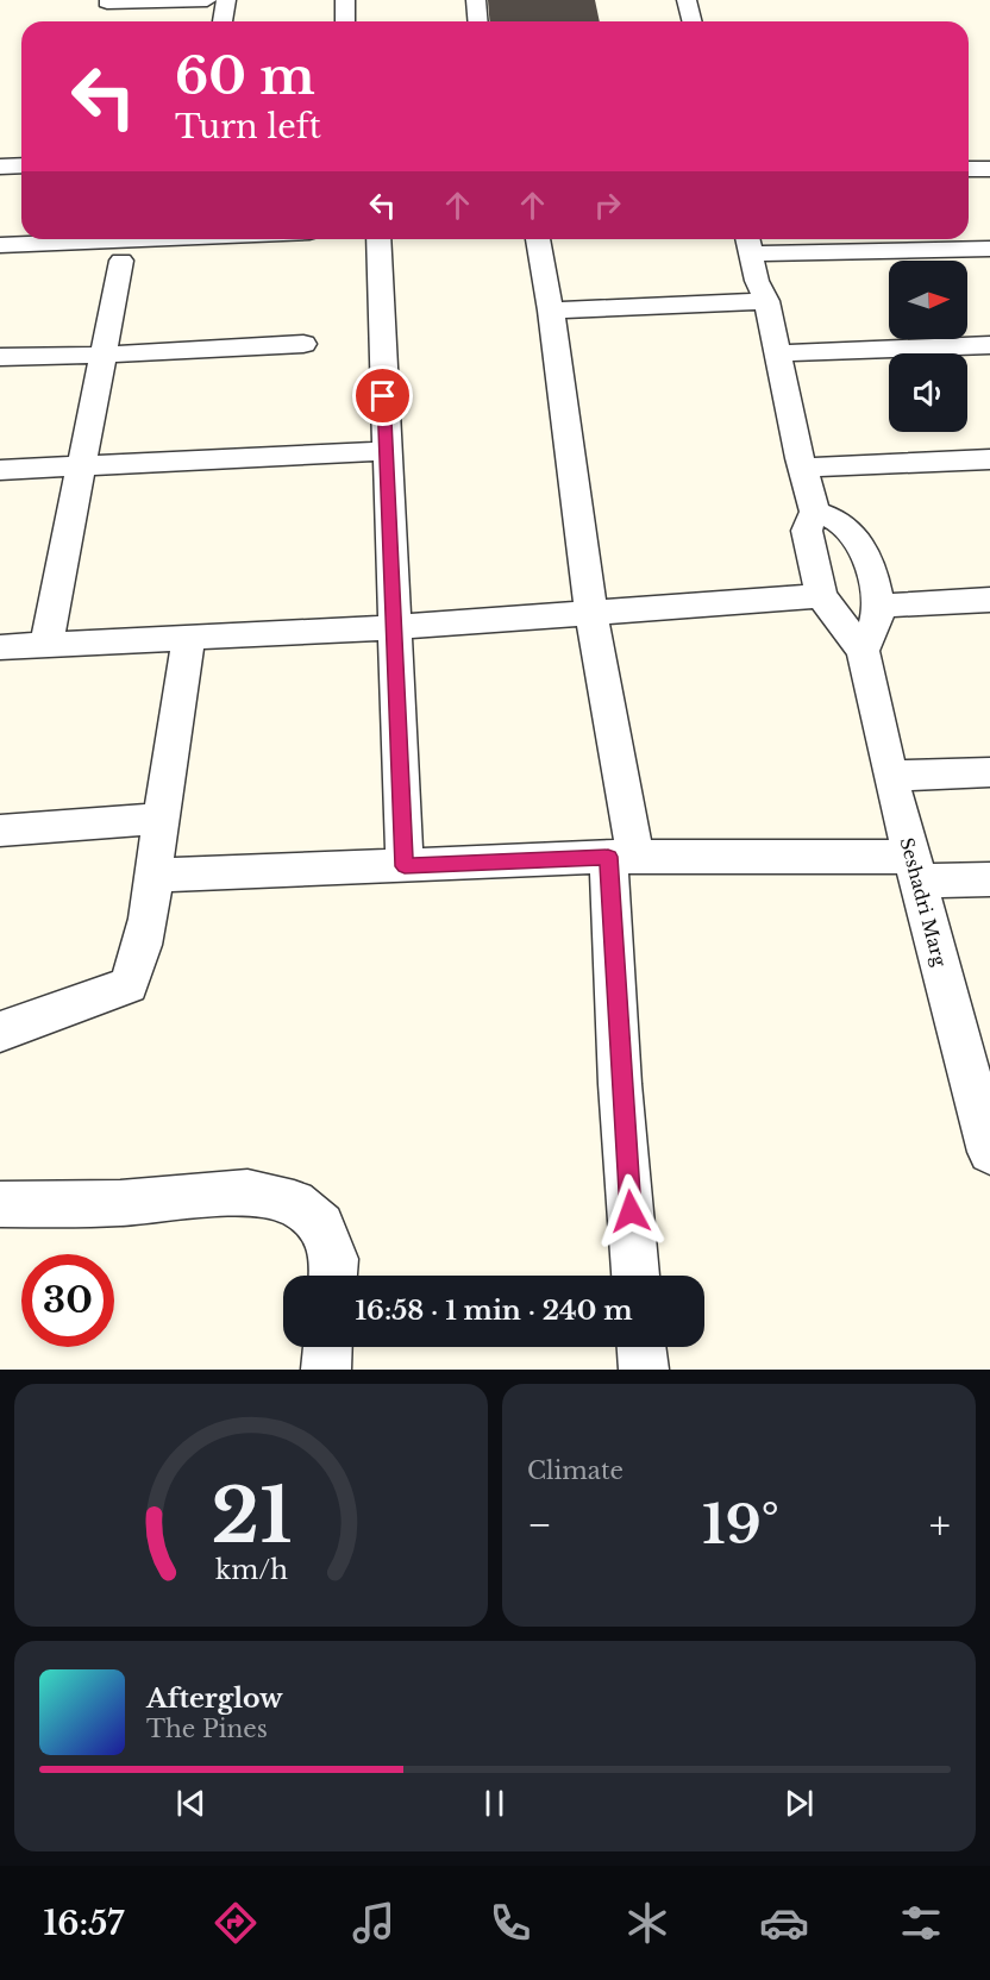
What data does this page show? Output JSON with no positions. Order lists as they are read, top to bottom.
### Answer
{
  "streets": {
    "street": ["Seshadri Marg"]
  },
  "north": "right",
  "page": {
    "turn": ["60 m", "Turn left"],
    "limit": "30",
    "trip": "16:58 · 1 min · 240 m",
    "tile": "Climate",
    "heat": ["−", "19°", "+"],
    "song": ["Afterglow", "The Pines"],
    "tabs": "16:57",
    "gauge": ["21", "km/h"]
  }
}
